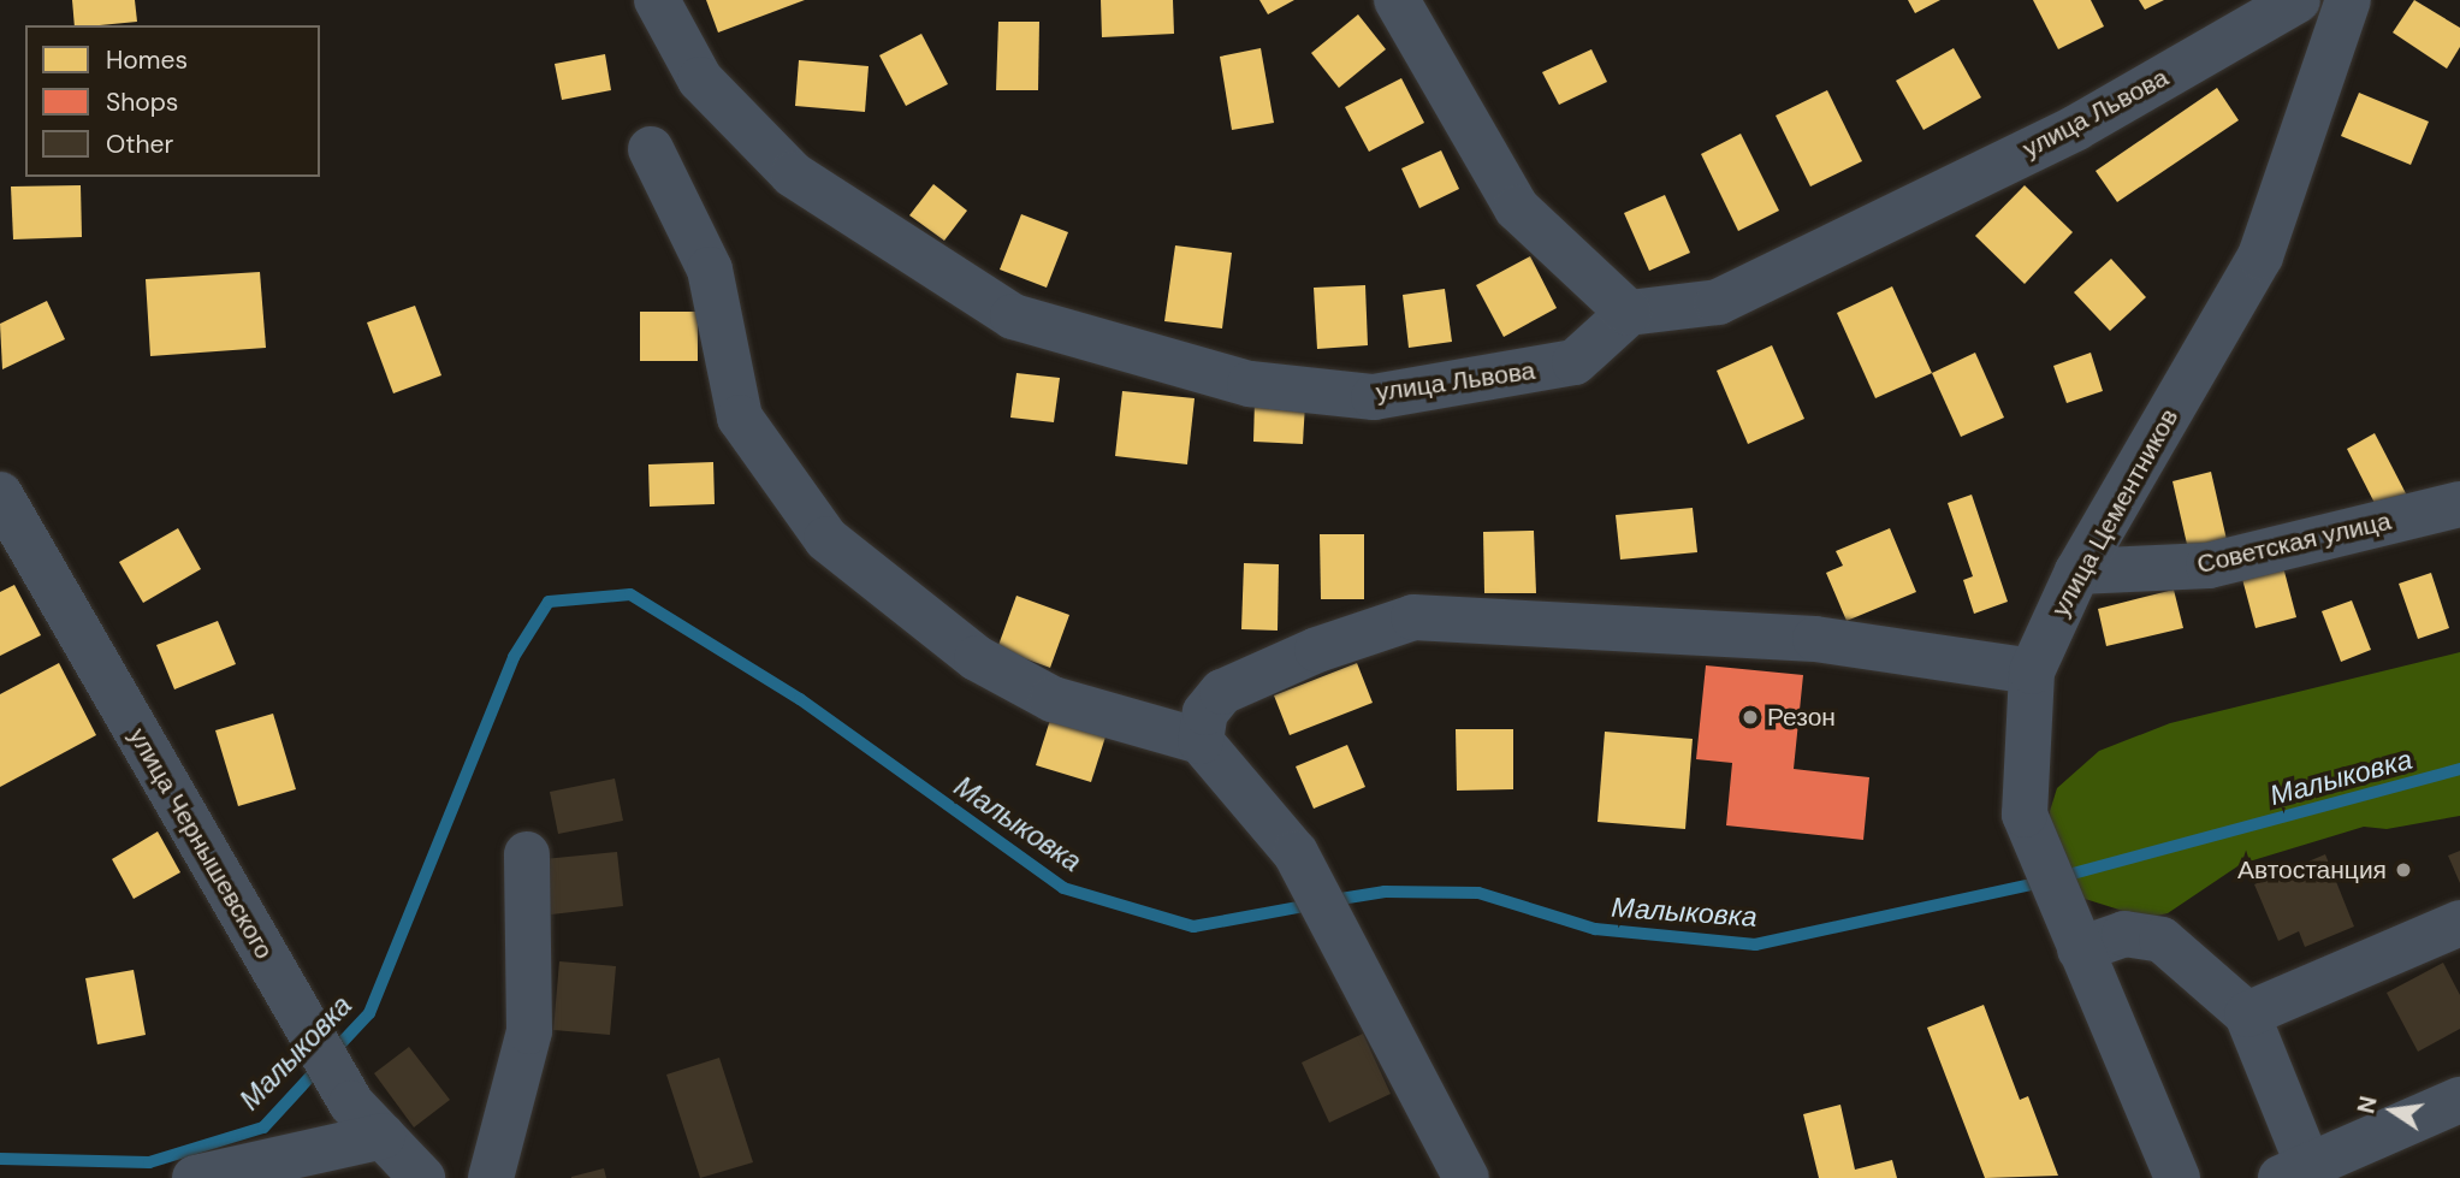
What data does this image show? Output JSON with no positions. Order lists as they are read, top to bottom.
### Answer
{
  "streets": {
    "street": [
      "улица Львова",
      "улица Цементников",
      "Советская улица",
      "улица Чернышевского"
    ]
  },
  "crossings": [
    ["улица Цементников", "Советская улица"]
  ],
  "water": ["Малыковка"],
  "places": ["Резон", "Автостанция"],
  "legend": ["Homes", "Shops", "Other"],
  "north": "left"
}
